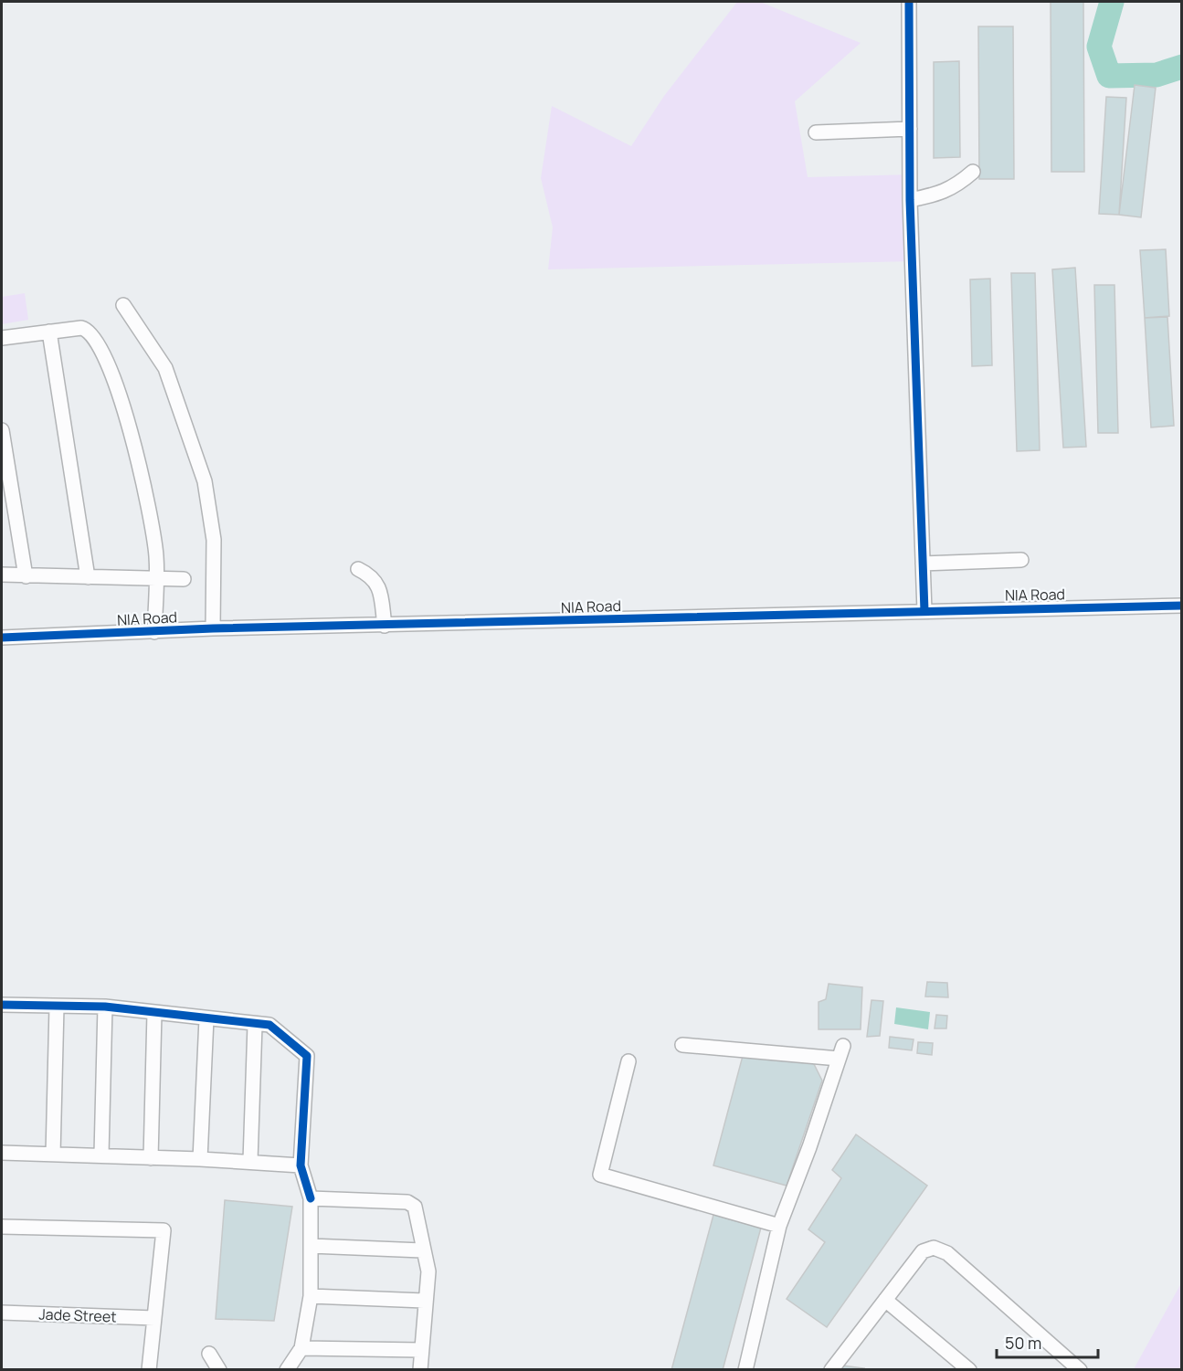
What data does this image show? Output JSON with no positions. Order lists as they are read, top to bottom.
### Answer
{
  "streets": {
    "street": ["NIA Road", "Jade Street"]
  },
  "scale_bar": "50 m"
}
